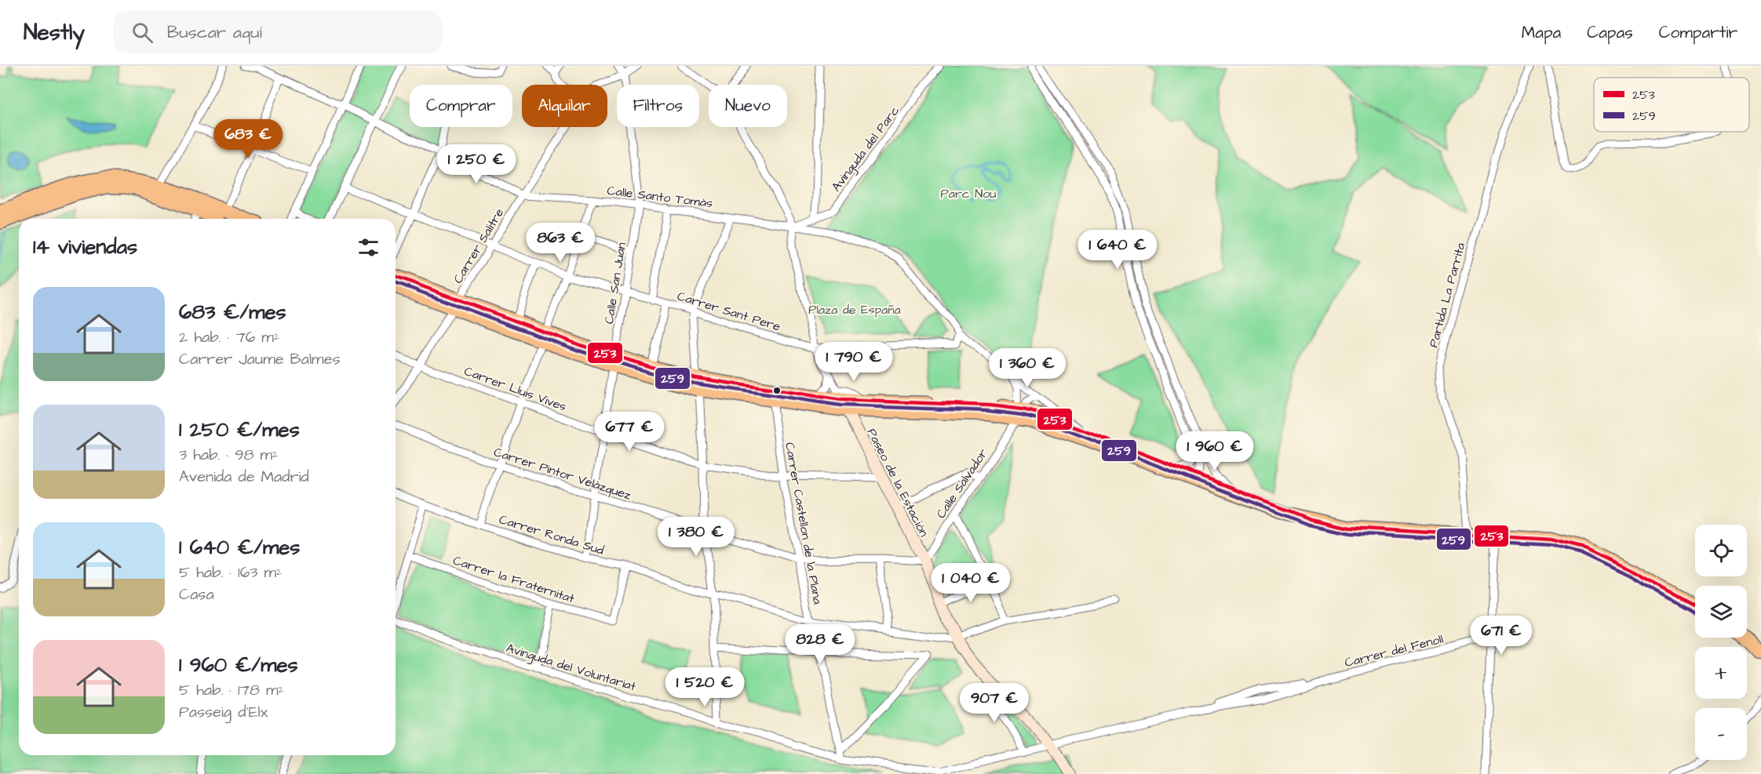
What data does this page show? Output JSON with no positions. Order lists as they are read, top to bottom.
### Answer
{
  "streets": {
    "street": [
      "Avinguda del Parc",
      "Calle Santo Tomás",
      "Carrer Salitre",
      "Calle San Juan",
      "Partida La Parrita",
      "Carrer Sant Pere",
      "Carrer Lluis Vives",
      "Carrer Pintor Velázquez",
      "Paseo de la Estación",
      "Calle Salvador",
      "Carrer Castellon de la Plana",
      "Carrer Ronda Sud",
      "Carrer la Fraternitat",
      "Carrer del Fenoll",
      "Avinguda del Voluntariat"
    ]
  },
  "crossings": [
    ["Avinguda del Parc", "Calle Santo Tomás"],
    ["Calle Santo Tomás", "Carrer Salitre"],
    ["Calle Santo Tomás", "Calle San Juan"],
    ["Calle Santo Tomás", "Carrer Sant Pere"],
    ["Calle Santo Tomás", "Calle Salvador"],
    ["Carrer Salitre", "Carrer Sant Pere"],
    ["Carrer Salitre", "Carrer Lluis Vives"],
    ["Calle San Juan", "Carrer Sant Pere"],
    ["Calle San Juan", "Carrer Lluis Vives"],
    ["Calle San Juan", "Carrer Pintor Velázquez"],
    ["Calle San Juan", "Carrer Ronda Sud"],
    ["Carrer Lluis Vives", "Paseo de la Estación"],
    ["Carrer Lluis Vives", "Carrer Castellon de la Plana"],
    ["Carrer Pintor Velázquez", "Paseo de la Estación"],
    ["Carrer Pintor Velázquez", "Calle Salvador"],
    ["Carrer Pintor Velázquez", "Carrer Castellon de la Plana"],
    ["Paseo de la Estación", "Calle Salvador"],
    ["Paseo de la Estación", "Carrer Ronda Sud"],
    ["Paseo de la Estación", "Carrer del Fenoll"],
    ["Paseo de la Estación", "Avinguda del Voluntariat"],
    ["Carrer Castellon de la Plana", "Carrer Ronda Sud"],
    ["Carrer Castellon de la Plana", "Avinguda del Voluntariat"],
    ["Carrer Ronda Sud", "Carrer la Fraternitat"],
    ["Carrer del Fenoll", "Avinguda del Voluntariat"]
  ],
  "parks": ["Parc Nou", "Plaza de España"],
  "lines": ["transit line 253", "transit line 259"],
  "legend": ["253", "259"],
  "page": {
    "header": "Nestly",
    "search": "Buscar aquí",
    "nav": ["Mapa", "Capas", "Compartir"],
    "chip": [
      "Comprar",
      "Alquilar",
      "Filtros",
      "Nuevo"
    ],
    "price": [
      "683 €",
      "1 250 €",
      "863 €",
      "1 640 €",
      "1 790 €",
      "1 360 €",
      "677 €",
      "1 960 €",
      "1 380 €",
      "1 040 €",
      "671 €",
      "828 €",
      "1 520 €",
      "907 €"
    ],
    "heading": "14 viviendas",
    "list": [
      {
        "name": "683 €/mes",
        "note": "2 hab. · 76 m² · Carrer Jaume Balmes"
      },
      {
        "name": "1 250 €/mes",
        "note": "3 hab. · 98 m² · Avenida de Madrid"
      },
      {
        "name": "1 640 €/mes",
        "note": "5 hab. · 163 m² · Casa"
      },
      {
        "name": "1 960 €/mes",
        "note": "5 hab. · 178 m² · Passeig d'Elx"
      }
    ],
    "map_buttons": ["+", "−"]
  }
}
